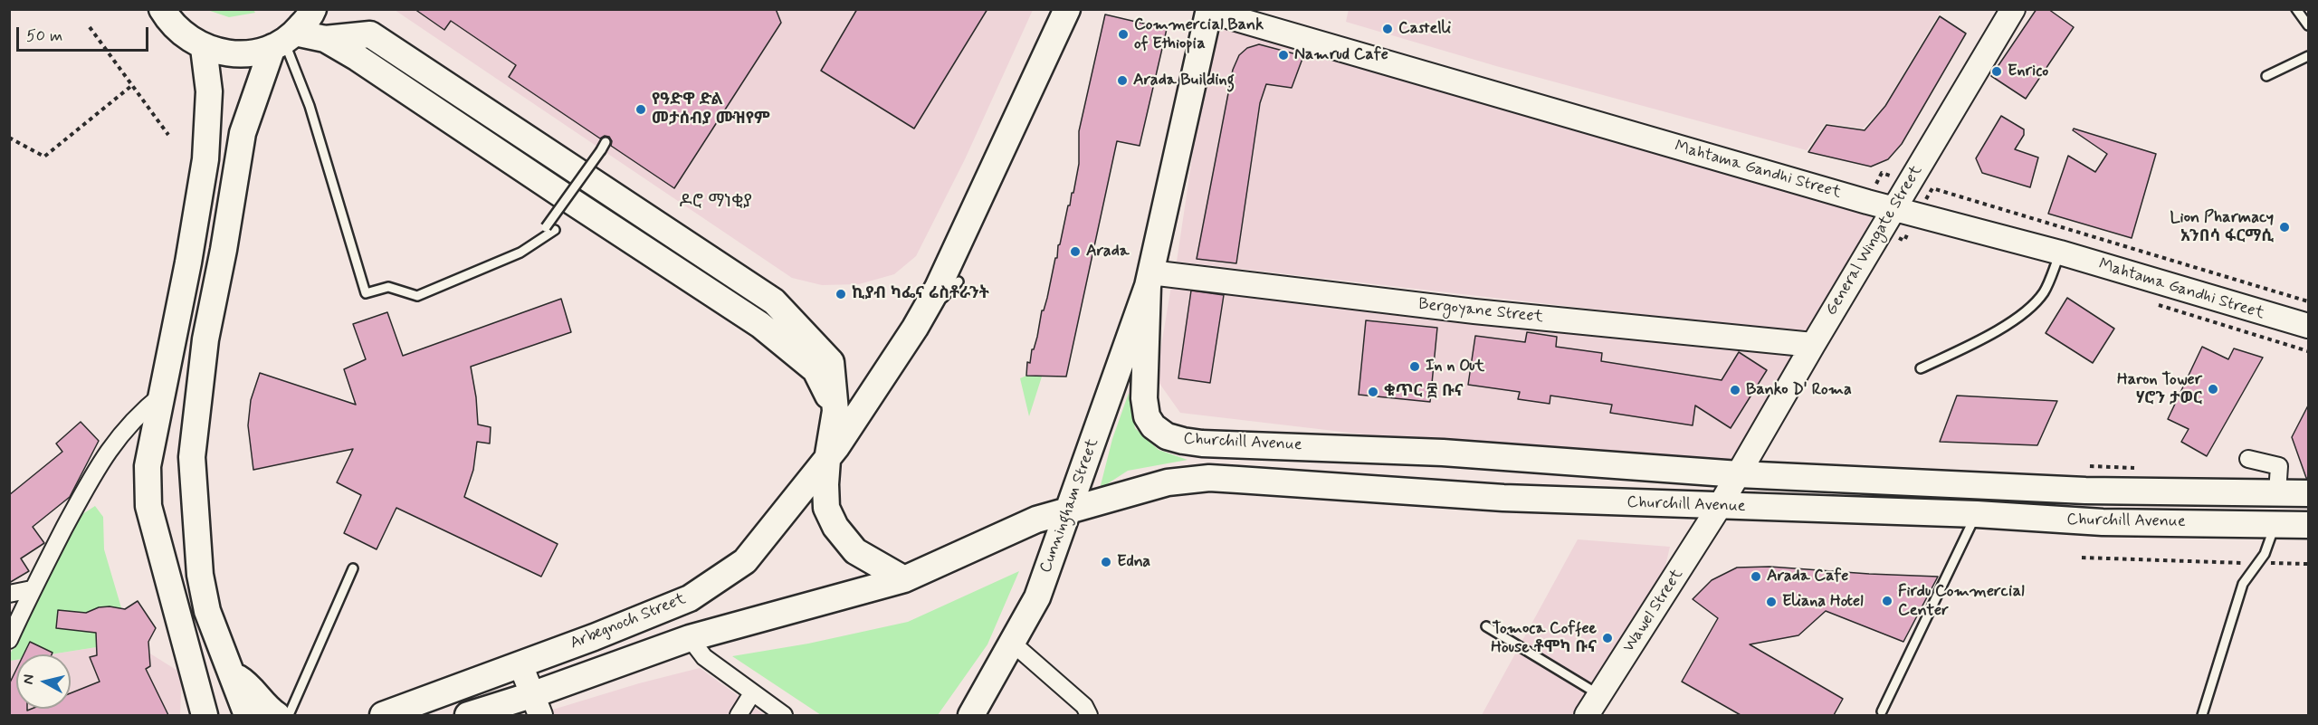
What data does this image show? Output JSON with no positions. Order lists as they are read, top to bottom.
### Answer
{
  "streets": {
    "main road": [
      "Mahtama Gandhi Street",
      "General Wingate Street",
      "Bergoyane Street",
      "Churchill Avenue",
      "Cunningham Street",
      "Wawel Street",
      "Arbegnoch Street"
    ]
  },
  "crossings": [
    ["Mahtama Gandhi Street", "General Wingate Street"],
    ["Mahtama Gandhi Street", "Cunningham Street"],
    ["General Wingate Street", "Bergoyane Street"],
    ["General Wingate Street", "Churchill Avenue"],
    ["General Wingate Street", "Wawel Street"],
    ["Bergoyane Street", "Cunningham Street"],
    ["Churchill Avenue", "Cunningham Street"],
    ["Churchill Avenue", "Wawel Street"],
    ["Churchill Avenue", "Arbegnoch Street"]
  ],
  "districts": ["ዶሮ ማነቂያ"],
  "places": [
    "Castelli",
    "Commercial Bank of Ethiopia",
    "Namrud Cafe",
    "Enrico",
    "Arada Building",
    "የዓድዋ ድል መታሰብያ ሙዝየም",
    "Lion Pharmacy አንበሳ ፋርማሲ",
    "Arada",
    "ኪያብ ካፌና ሬስቶራንት",
    "In n Out",
    "Haron Tower ሃሮን ታወር",
    "Banko D' Roma",
    "ቁጥር ፰ ቡና",
    "Edna",
    "Arada Cafe",
    "Firdu Commercial Center",
    "Eliana Hotel",
    "Tomoca Coffee House ቶሞካ ቡና"
  ],
  "scale_bar": "50 m",
  "north": "left"
}
